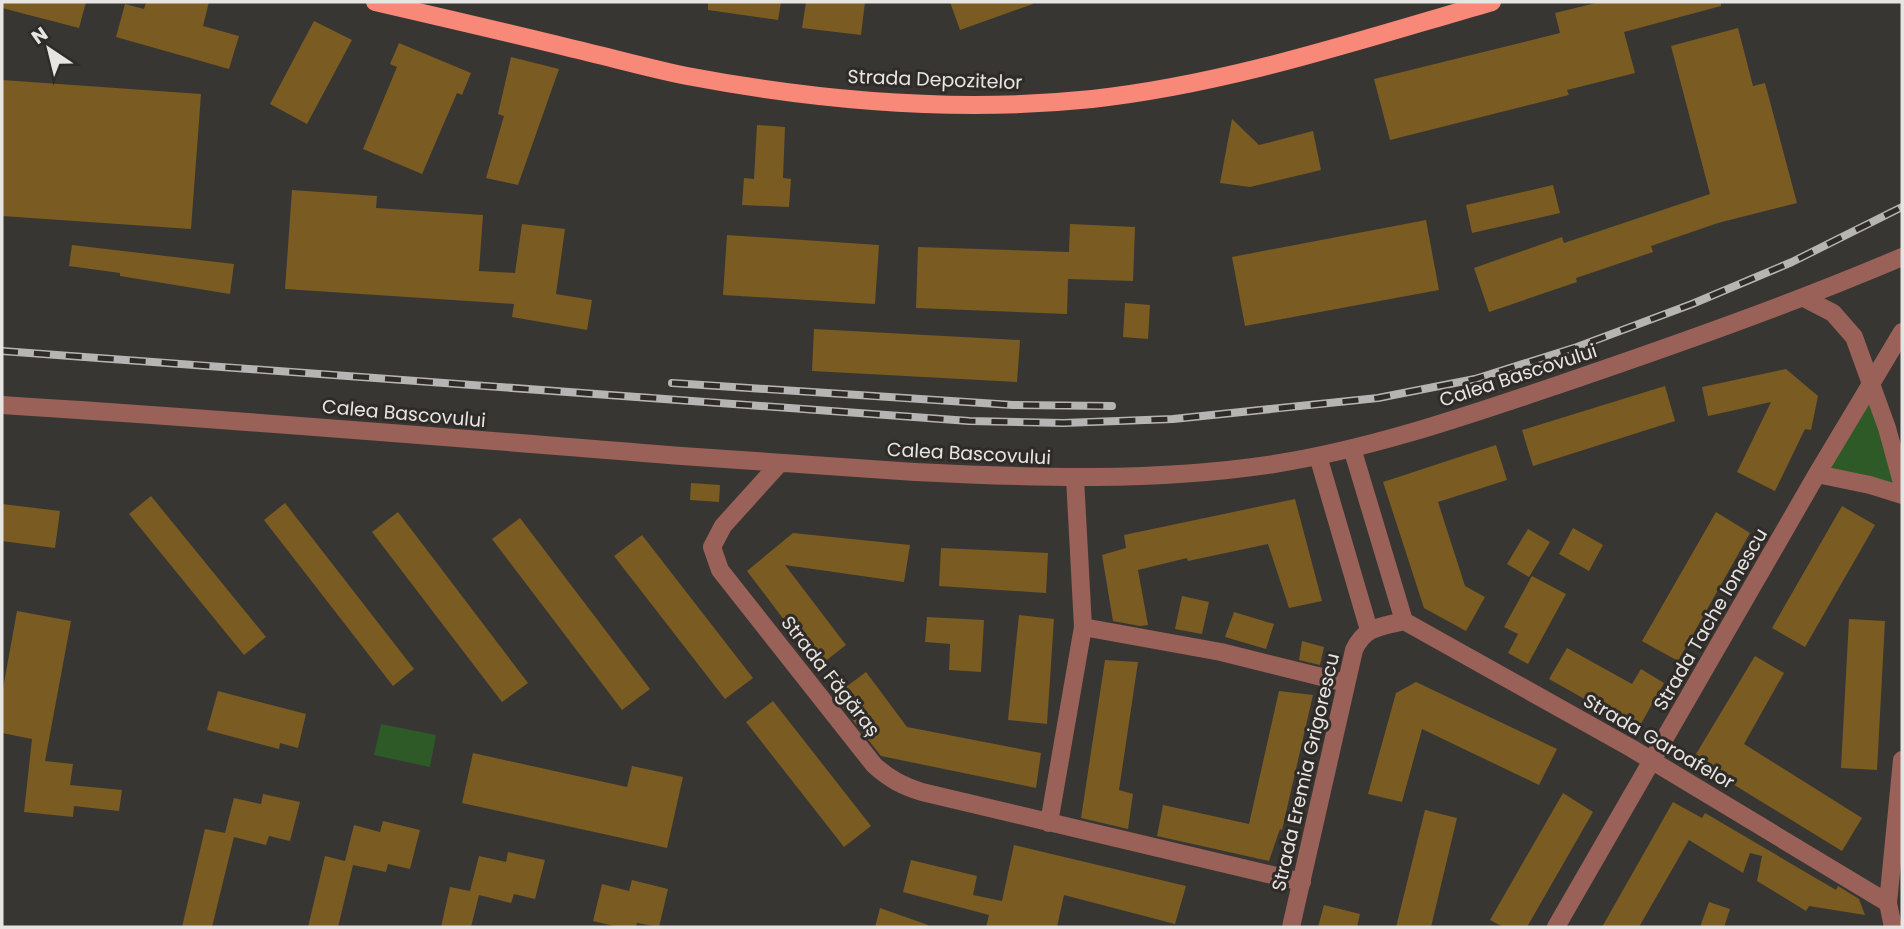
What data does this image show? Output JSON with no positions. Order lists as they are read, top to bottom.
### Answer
{
  "streets": {
    "main road": ["Strada Depozitelor"],
    "street": [
      "Calea Bascovului",
      "Strada Tache Ionescu",
      "Strada Făgăraș",
      "Strada Garoafelor",
      "Strada Eremia Grigorescu"
    ]
  },
  "crossings": [
    ["Calea Bascovului", "Strada Făgăraș"],
    ["Strada Tache Ionescu", "Strada Garoafelor"],
    ["Strada Făgăraș", "Strada Eremia Grigorescu"]
  ],
  "north": "top left"
}
